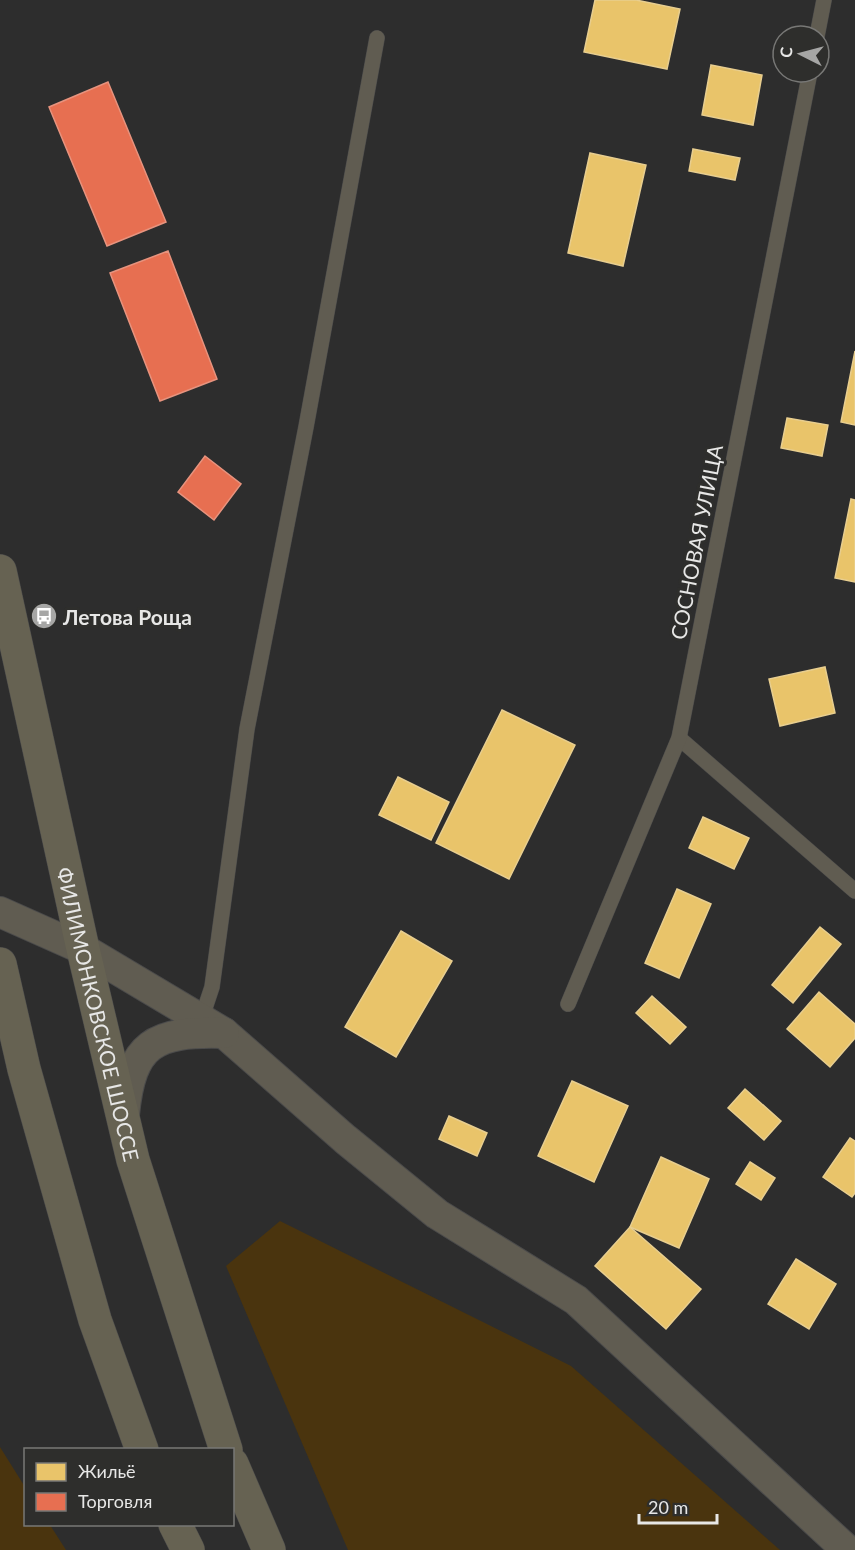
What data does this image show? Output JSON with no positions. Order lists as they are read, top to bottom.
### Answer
{
  "streets": {
    "main road": ["ФИЛИМОНКОВСКОЕ ШОССЕ"],
    "lane": ["СОСНОВАЯ УЛИЦА"]
  },
  "places": {
    "bus stop": ["Летова Роща"]
  },
  "legend": ["Жильё", "Торговля"],
  "scale_bar": "20 m",
  "north": "left"
}
